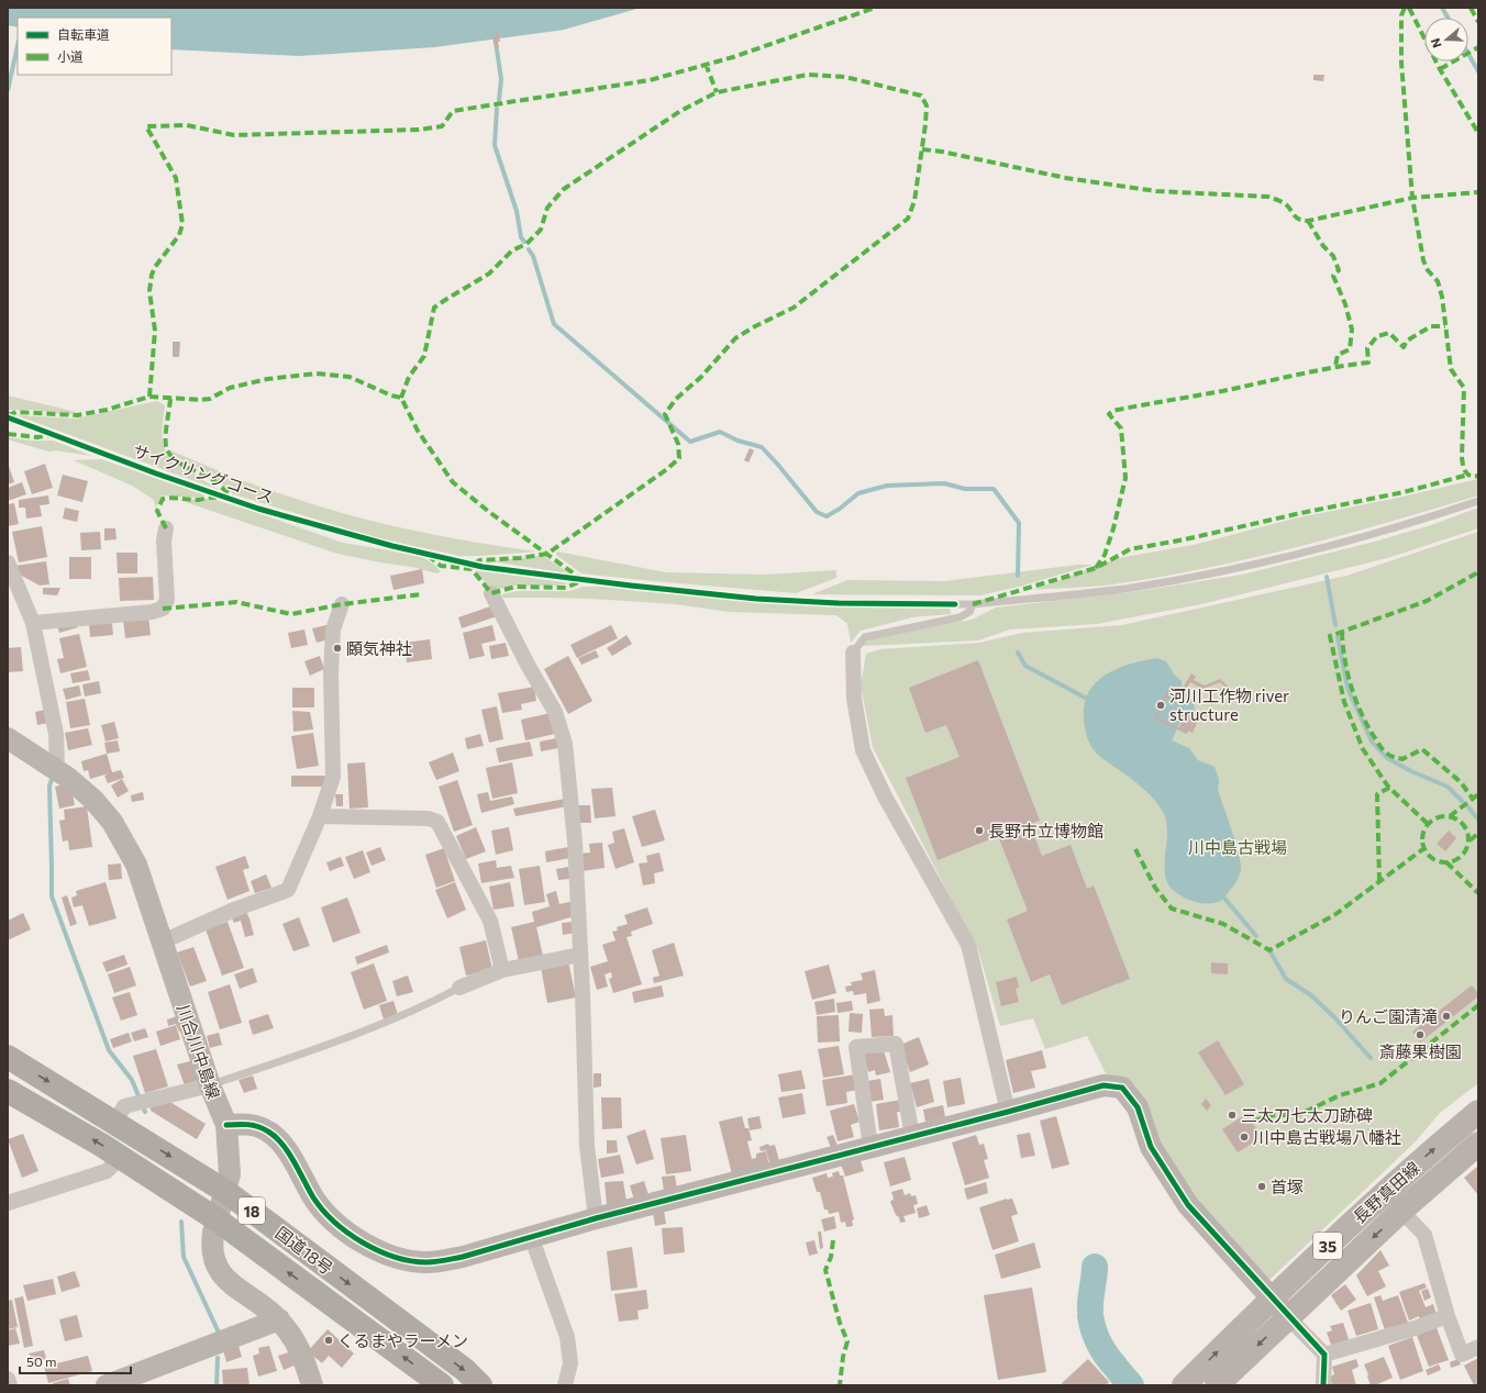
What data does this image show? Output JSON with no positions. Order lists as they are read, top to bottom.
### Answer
{
  "streets": {
    "highway": ["18", "国道18号"],
    "main road": ["長野真田線", "35"],
    "street": ["川合川中島線"],
    "cycle path": ["サイクリングコース"]
  },
  "crossings": [
    ["川合川中島線", "国道18号"]
  ],
  "parks": ["川中島古戦場"],
  "places": [
    "頥気神社",
    "河川工作物 river structure",
    "長野市立博物館",
    "りんご園清滝",
    "斎藤果樹園",
    "三太刀七太刀跡碑",
    "川中島古戦場八幡社",
    "首塚",
    "くるまやラーメン"
  ],
  "legend": ["自転車道", "小道"],
  "scale_bar": "50 m",
  "north": "left"
}
